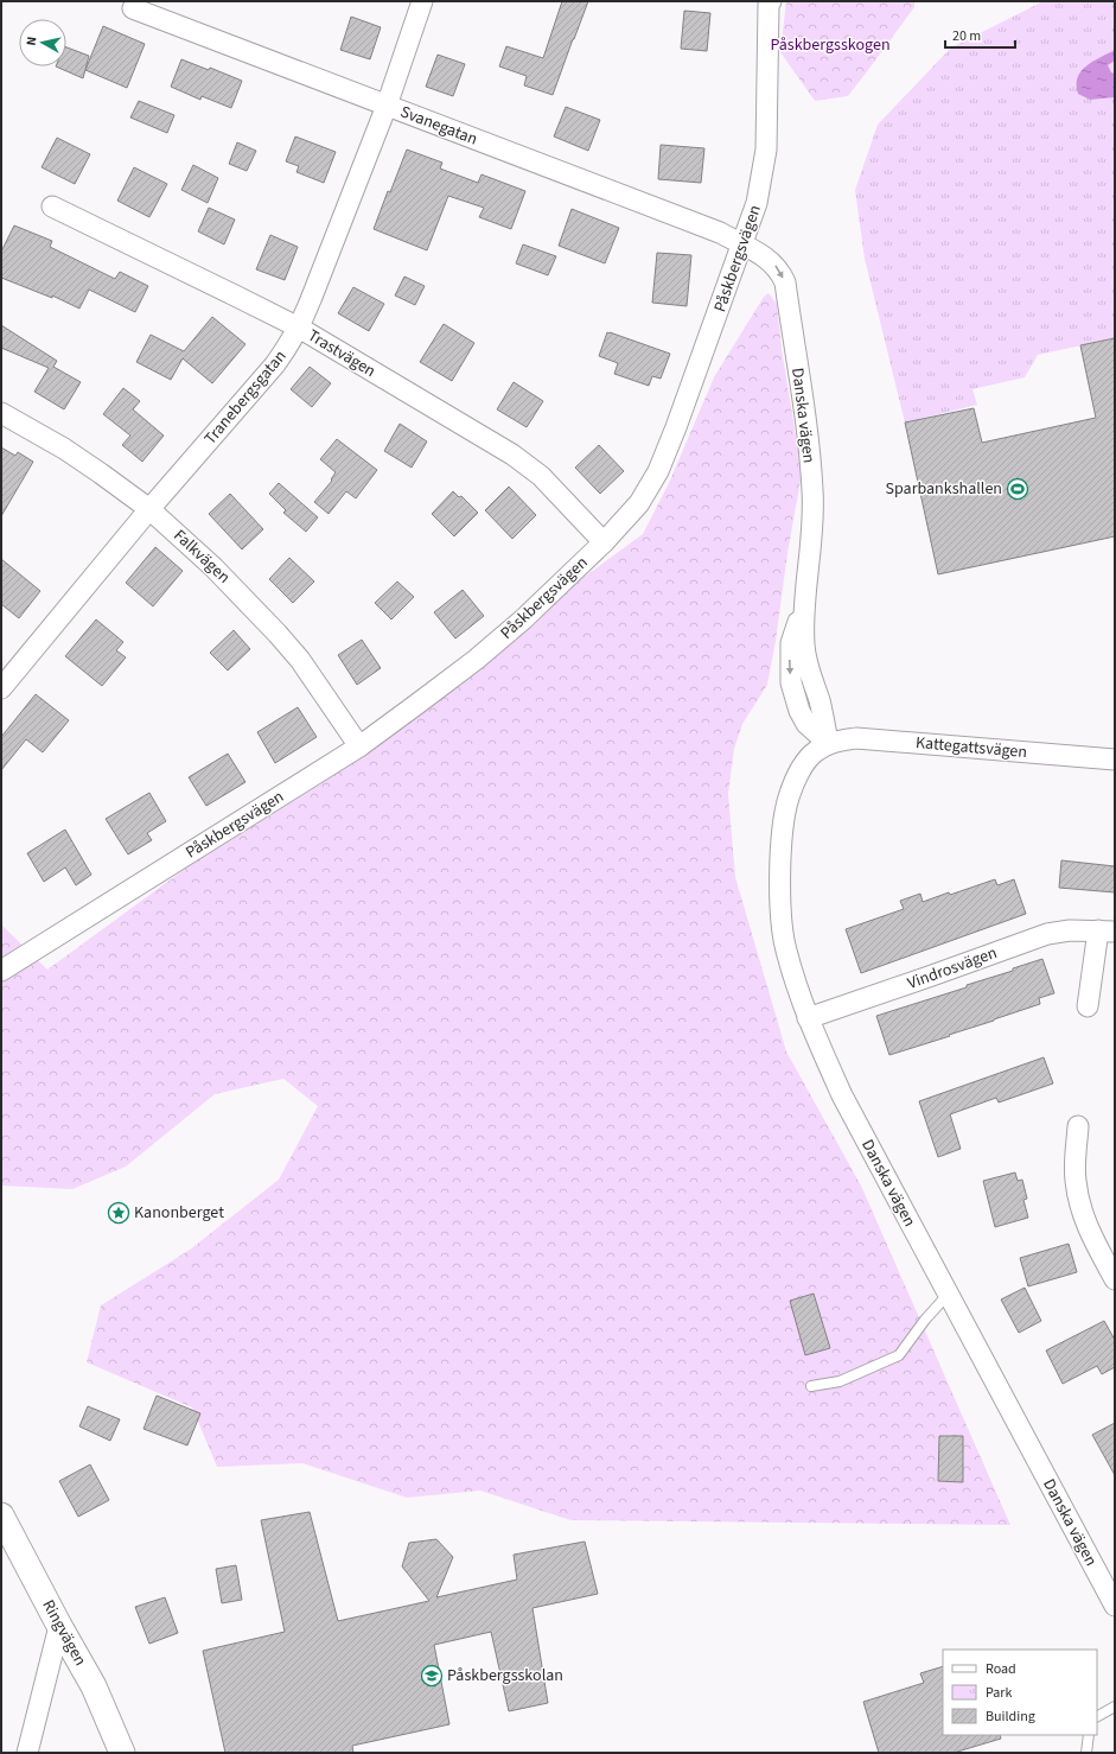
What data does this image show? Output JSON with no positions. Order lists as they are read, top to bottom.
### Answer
{
  "streets": {
    "street": [
      "Svanegatan",
      "Påskbergsvägen",
      "Trastvägen",
      "Tranebergsgatan",
      "Danska vägen",
      "Falkvägen",
      "Kattegattsvägen",
      "Vindrosvägen",
      "Ringvägen"
    ]
  },
  "crossings": [
    ["Svanegatan", "Påskbergsvägen"],
    ["Svanegatan", "Tranebergsgatan"],
    ["Svanegatan", "Danska vägen"],
    ["Påskbergsvägen", "Trastvägen"],
    ["Påskbergsvägen", "Danska vägen"],
    ["Påskbergsvägen", "Falkvägen"],
    ["Trastvägen", "Tranebergsgatan"],
    ["Tranebergsgatan", "Falkvägen"],
    ["Danska vägen", "Kattegattsvägen"],
    ["Danska vägen", "Vindrosvägen"]
  ],
  "parks": ["Påskbergsskogen"],
  "places": {
    "sports": ["Sparbankshallen"],
    "place": ["Kanonberget"],
    "school or university": ["Påskbergsskolan"]
  },
  "legend": ["Road", "Park", "Building"],
  "scale_bar": "20 m",
  "north": "left"
}
